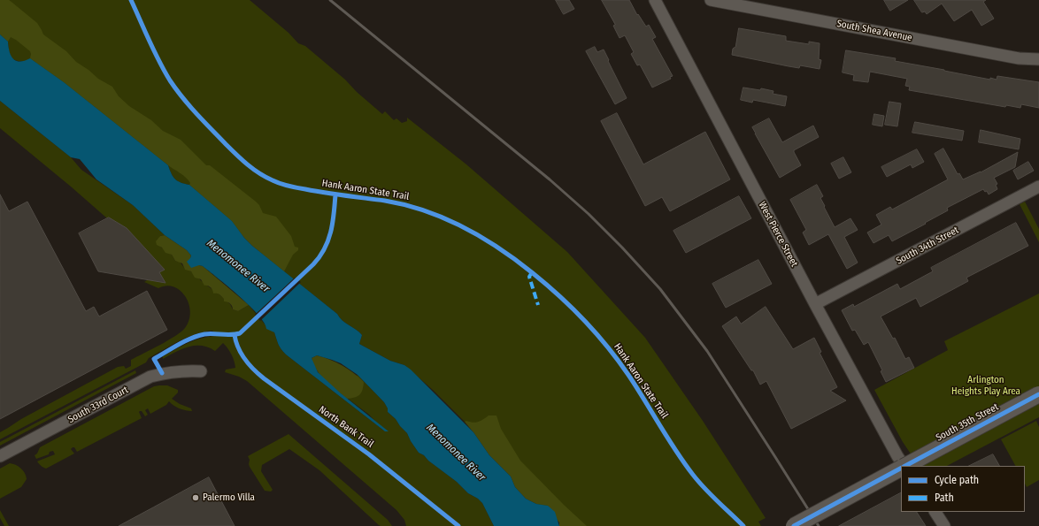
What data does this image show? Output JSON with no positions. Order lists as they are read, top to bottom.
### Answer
{
  "streets": {
    "main road": ["South 35th Street"],
    "street": [
      "South Shea Avenue",
      "West Pierce Street",
      "South 34th Street",
      "South 33rd Court"
    ],
    "cycle path": ["Hank Aaron State Trail", "North Bank Trail"]
  },
  "crossings": [
    ["West Pierce Street", "South 34th Street"]
  ],
  "water": ["Menomonee River"],
  "parks": ["Arlington Heights Play Area"],
  "places": ["Palermo Villa"],
  "legend": ["Cycle path", "Path"]
}
